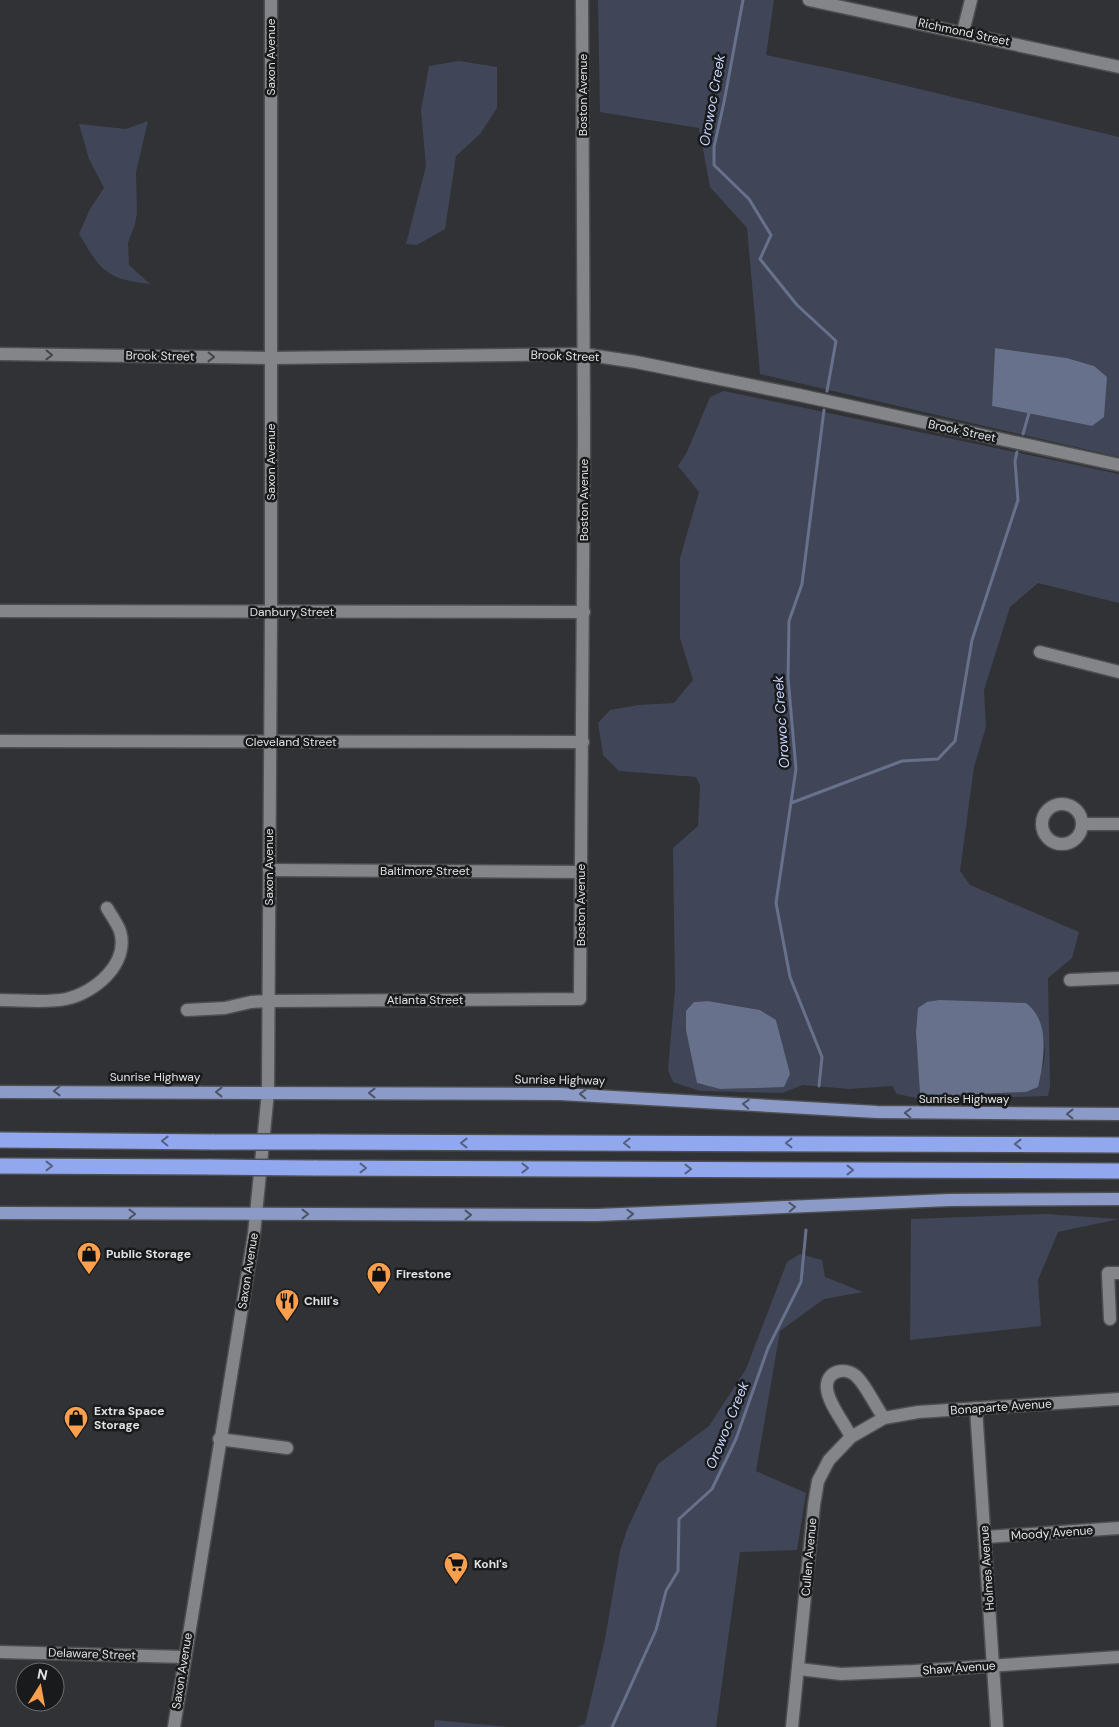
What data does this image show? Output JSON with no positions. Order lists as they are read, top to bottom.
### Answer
{
  "streets": {
    "main road": ["Sunrise Highway"],
    "street": [
      "Richmond Street",
      "Saxon Avenue",
      "Boston Avenue",
      "Brook Street",
      "Danbury Street",
      "Cleveland Street",
      "Baltimore Street",
      "Atlanta Street",
      "Bonaparte Avenue",
      "Moody Avenue",
      "Cullen Avenue",
      "Holmes Avenue",
      "Delaware Street",
      "Shaw Avenue"
    ]
  },
  "crossings": [
    ["Saxon Avenue", "Brook Street"],
    ["Saxon Avenue", "Danbury Street"],
    ["Saxon Avenue", "Cleveland Street"],
    ["Saxon Avenue", "Baltimore Street"],
    ["Saxon Avenue", "Atlanta Street"],
    ["Saxon Avenue", "Sunrise Highway"],
    ["Saxon Avenue", "Delaware Street"],
    ["Boston Avenue", "Brook Street"],
    ["Boston Avenue", "Danbury Street"],
    ["Boston Avenue", "Cleveland Street"],
    ["Boston Avenue", "Baltimore Street"],
    ["Boston Avenue", "Atlanta Street"],
    ["Bonaparte Avenue", "Cullen Avenue"],
    ["Bonaparte Avenue", "Holmes Avenue"],
    ["Moody Avenue", "Holmes Avenue"],
    ["Cullen Avenue", "Shaw Avenue"],
    ["Holmes Avenue", "Shaw Avenue"]
  ],
  "water": ["Orowoc Creek"],
  "places": {
    "shop": ["Public Storage", "Firestone", "Extra Space Storage"],
    "restaurant": ["Chili's"],
    "supermarket": ["Kohl's"]
  },
  "north": "top"
}
